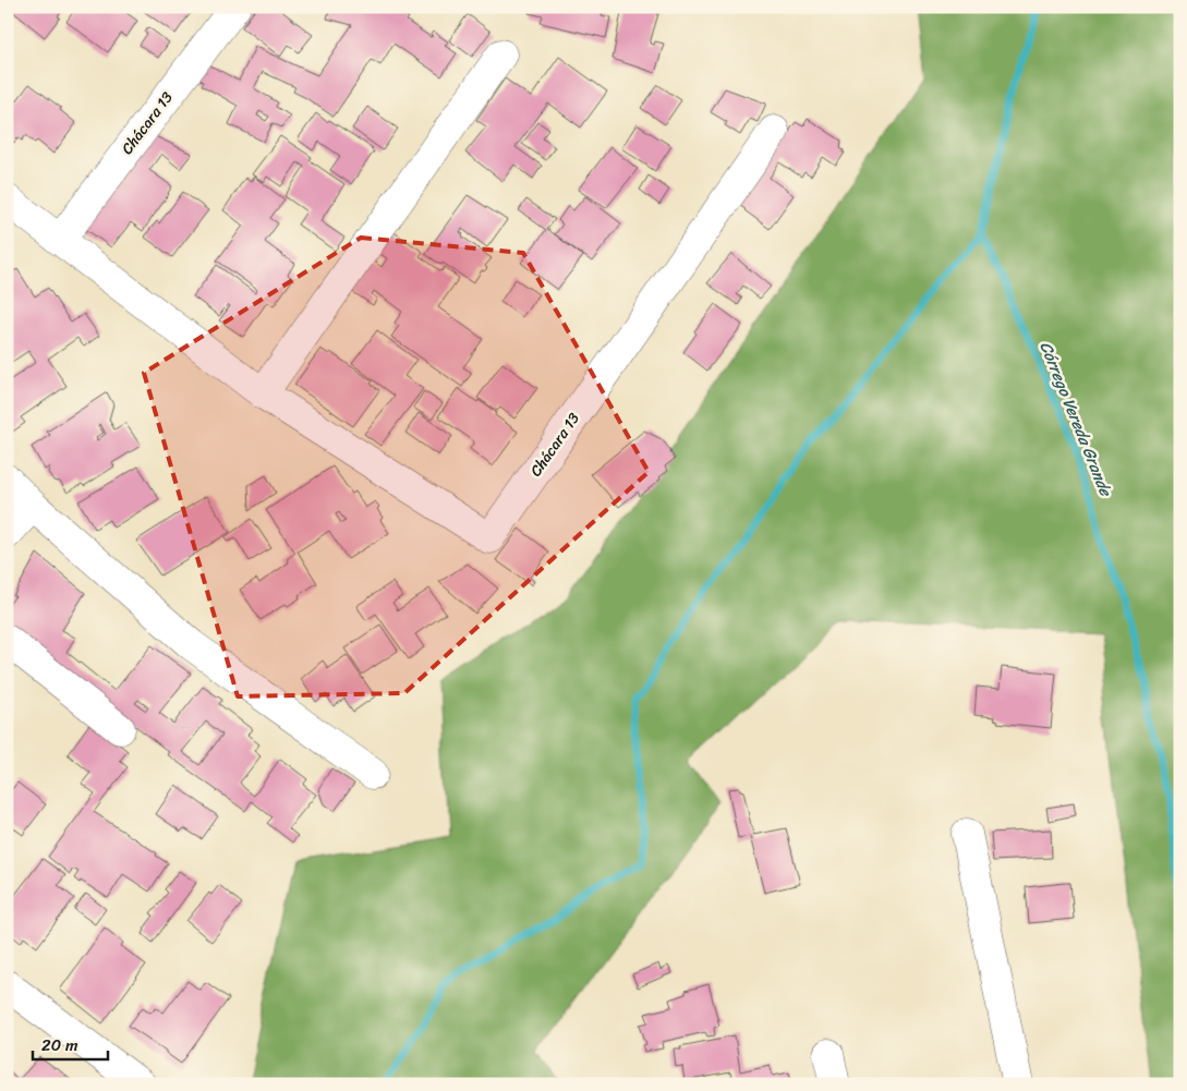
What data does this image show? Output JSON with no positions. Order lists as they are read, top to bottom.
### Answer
{
  "streets": {
    "street": ["Chácara 13"]
  },
  "water": ["Córrego Vereda Grande"],
  "scale_bar": "20 m"
}
